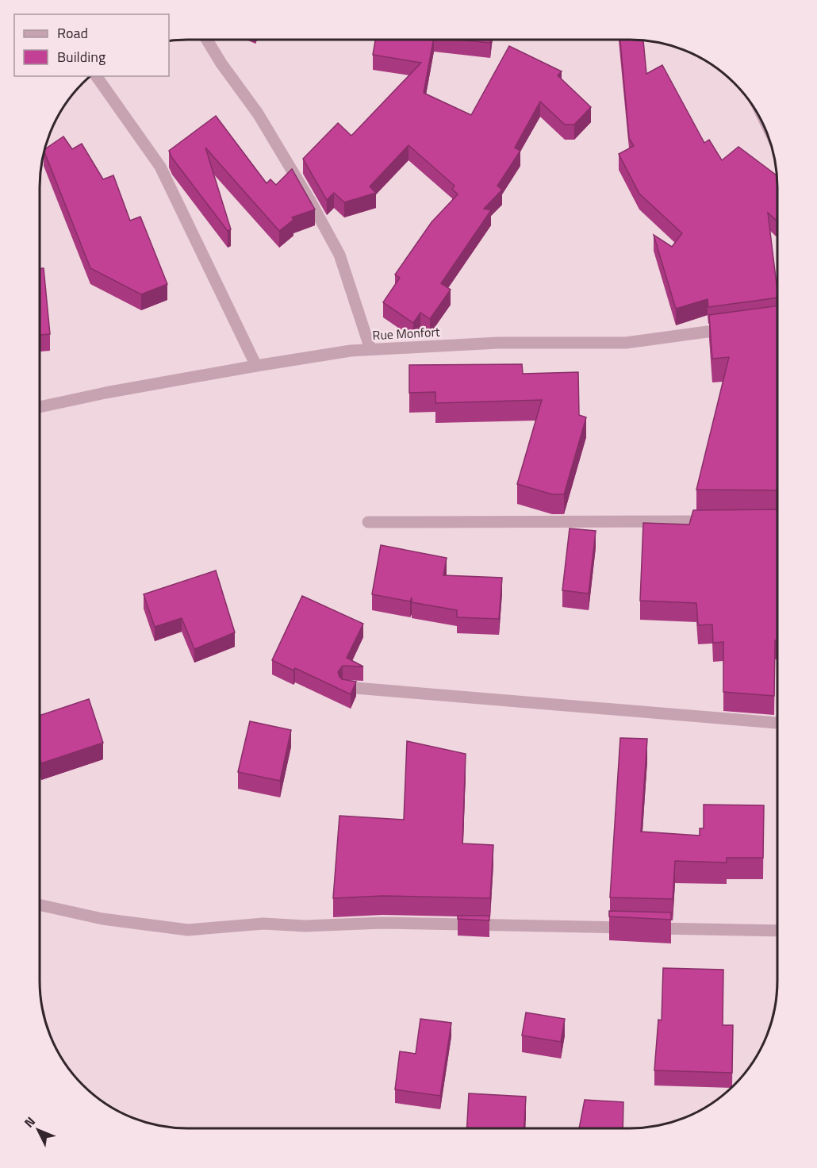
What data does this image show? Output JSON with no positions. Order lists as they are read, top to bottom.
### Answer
{
  "streets": {
    "street": ["Rue Monfort"]
  },
  "legend": ["Road", "Building"],
  "north": "top left"
}
